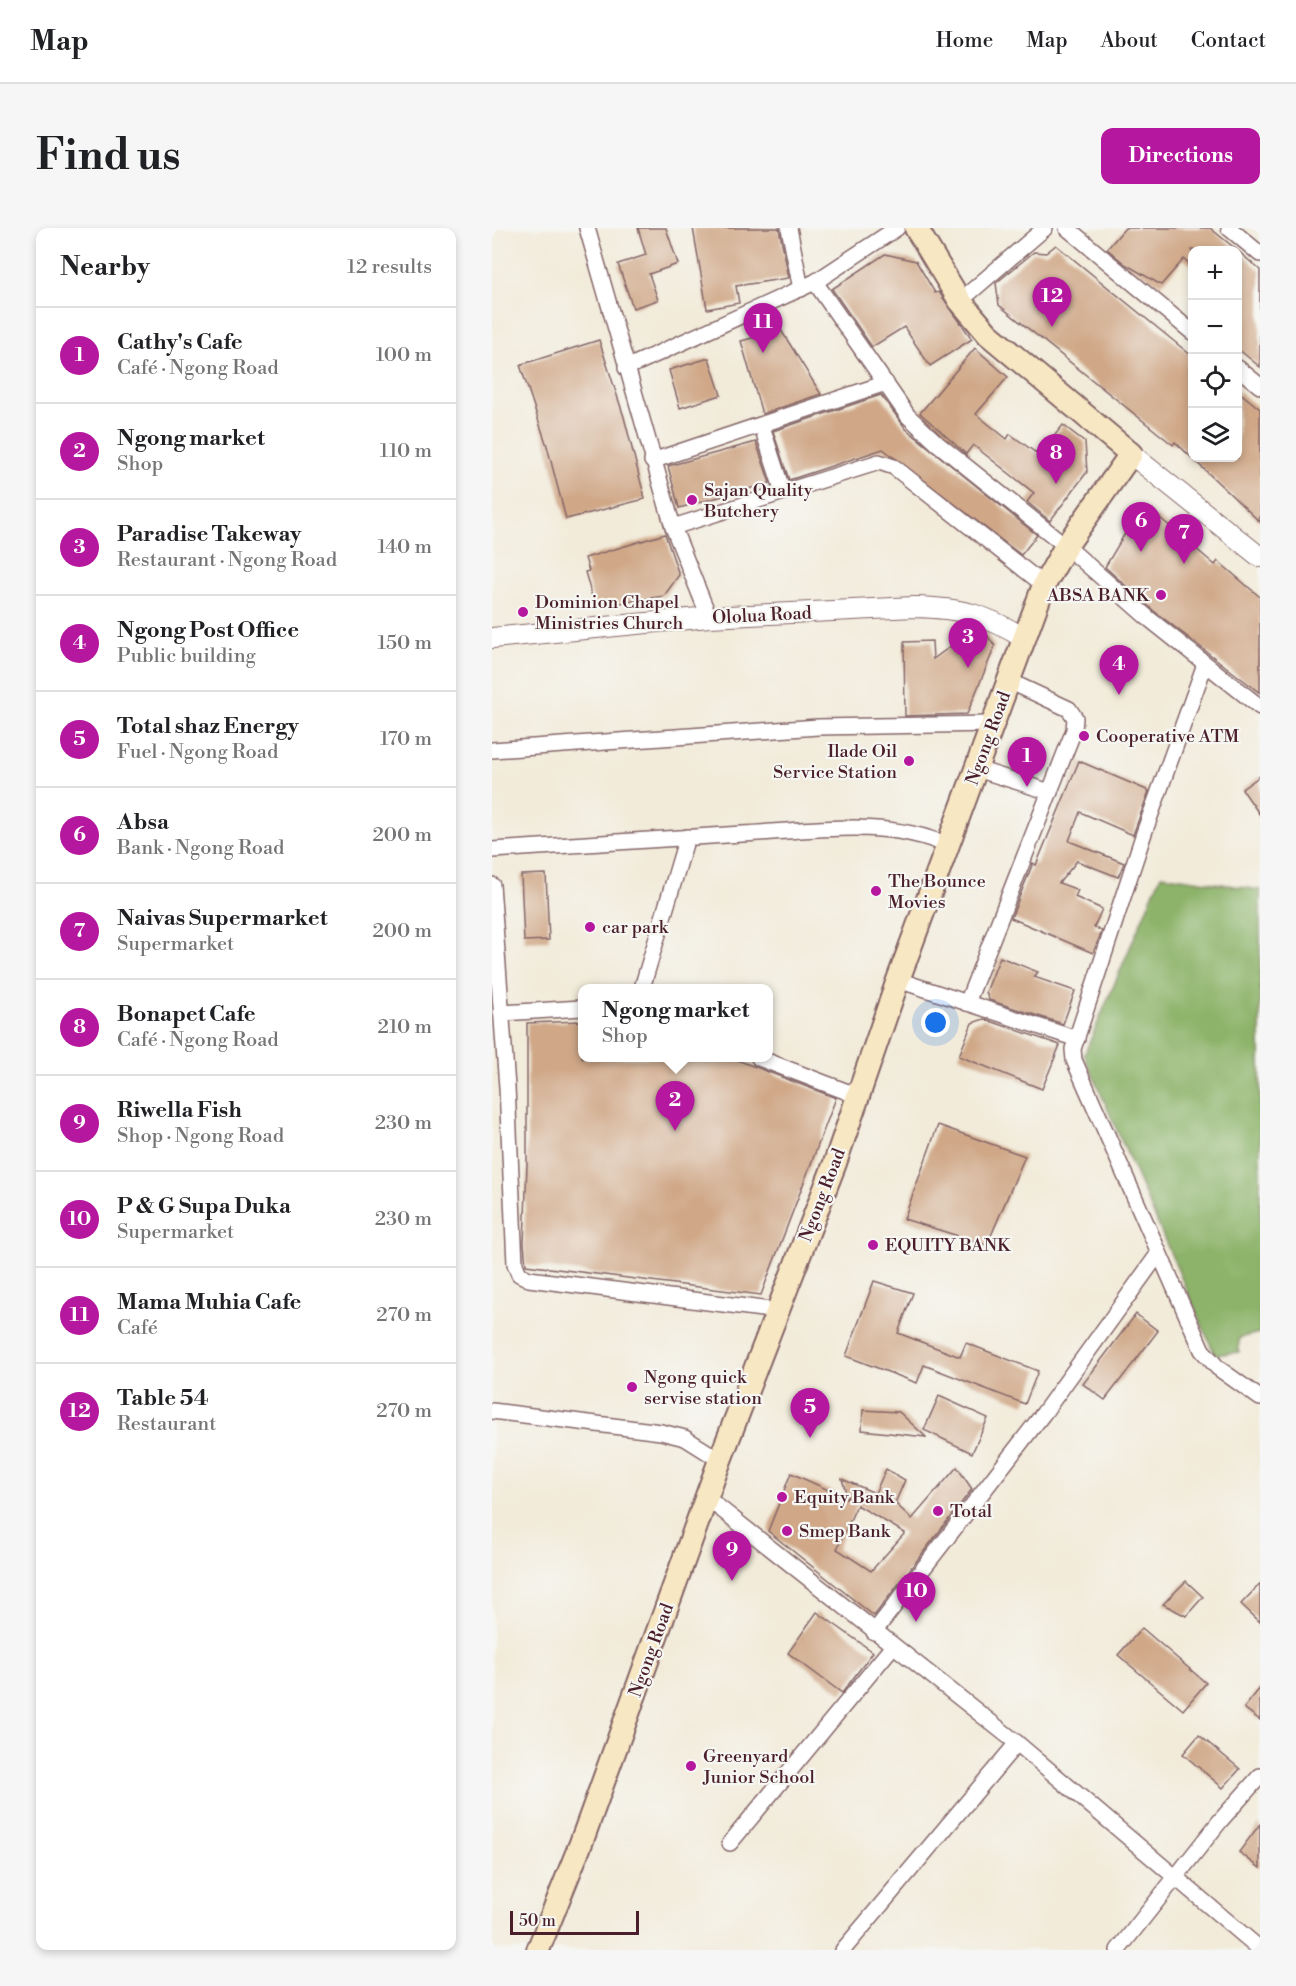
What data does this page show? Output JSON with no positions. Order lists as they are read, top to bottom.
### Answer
{
  "streets": {
    "main road": ["Ngong Road"],
    "street": ["Ololua Road"]
  },
  "crossings": [
    ["Ololua Road", "Ngong Road"]
  ],
  "places": [
    "Sajan Quality Butchery",
    "ABSA BANK",
    "Dominion Chapel Ministries Church",
    "Cooperative ATM",
    "Ilade Oil Service Station",
    "The Bounce Movies",
    "car park",
    "EQUITY BANK",
    "Ngong quick servise station",
    "Equity Bank",
    "Total",
    "Smep Bank",
    "Greenyard Junior School"
  ],
  "scale_bar": "50 m",
  "page": {
    "header": "Map",
    "nav": [
      "Home",
      "Map",
      "About",
      "Contact"
    ],
    "buttons": "Directions",
    "title": "Find us",
    "heading": ["Nearby", "12 results"],
    "map_buttons": ["+", "−"],
    "pins": [
      "12",
      "11",
      "8",
      "6",
      "7",
      "3",
      "4",
      "1",
      "2",
      "5",
      "9",
      "10"
    ],
    "list": [
      {
        "mark": "1",
        "name": "Cathy's Cafe",
        "note": "Café · Ngong Road",
        "value": "100 m"
      },
      {
        "mark": "2",
        "name": "Ngong market",
        "note": "Shop",
        "value": "110 m"
      },
      {
        "mark": "3",
        "name": "Paradise Takeway",
        "note": "Restaurant · Ngong Road",
        "value": "140 m"
      },
      {
        "mark": "4",
        "name": "Ngong Post Office",
        "note": "Public building",
        "value": "150 m"
      },
      {
        "mark": "5",
        "name": "Total shaz Energy",
        "note": "Fuel · Ngong Road",
        "value": "170 m"
      },
      {
        "mark": "6",
        "name": "Absa",
        "note": "Bank · Ngong Road",
        "value": "200 m"
      },
      {
        "mark": "7",
        "name": "Naivas Supermarket",
        "note": "Supermarket",
        "value": "200 m"
      },
      {
        "mark": "8",
        "name": "Bonapet Cafe",
        "note": "Café · Ngong Road",
        "value": "210 m"
      },
      {
        "mark": "9",
        "name": "Riwella Fish",
        "note": "Shop · Ngong Road",
        "value": "230 m"
      },
      {
        "mark": "10",
        "name": "P & G Supa Duka",
        "note": "Supermarket",
        "value": "230 m"
      },
      {
        "mark": "11",
        "name": "Mama Muhia Cafe",
        "note": "Café",
        "value": "270 m"
      },
      {
        "mark": "12",
        "name": "Table 54",
        "note": "Restaurant",
        "value": "270 m"
      }
    ],
    "popup": ["Ngong market", "Shop"],
    "scale": "50 m"
  }
}
